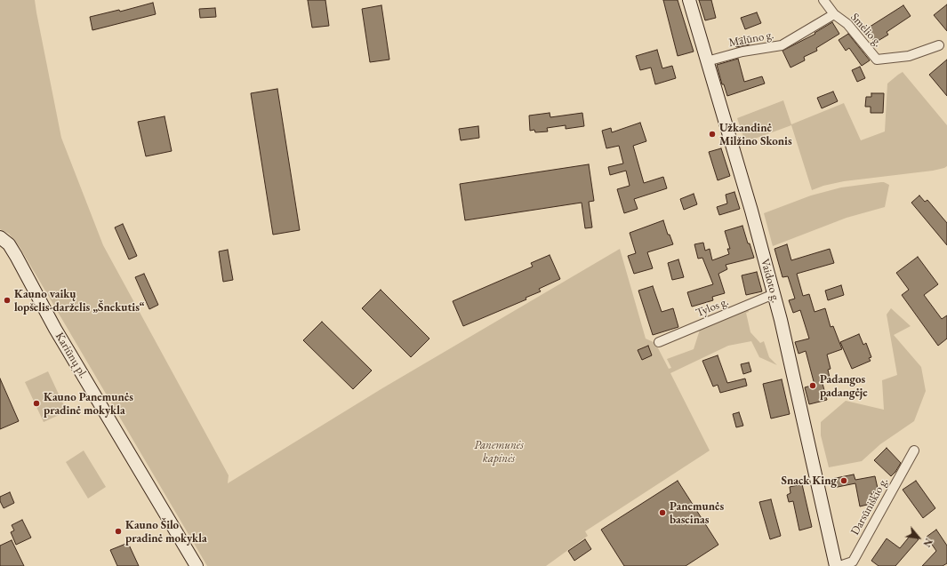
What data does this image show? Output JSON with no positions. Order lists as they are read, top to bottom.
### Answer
{
  "streets": {
    "main road": ["Vaidoto g.", "Kariūnų pl."],
    "street": [
      "Smėlio g.",
      "Malūno g.",
      "Tylos g.",
      "Darsūniškio g."
    ]
  },
  "crossings": [
    ["Smėlio g.", "Malūno g."],
    ["Malūno g.", "Vaidoto g."],
    ["Vaidoto g.", "Tylos g."]
  ],
  "parks": ["Panemunės kapinės"],
  "places": [
    "Užkandinė Milžino Skonis",
    "Kauno vaikų lopšelis-darželis „Šnekutis“",
    "Padangos padangėje",
    "Kauno Panemunės pradinė mokykla",
    "Snack King",
    "Panemunės baseinas",
    "Kauno Šilo pradinė mokykla"
  ],
  "north": "bottom right"
}
